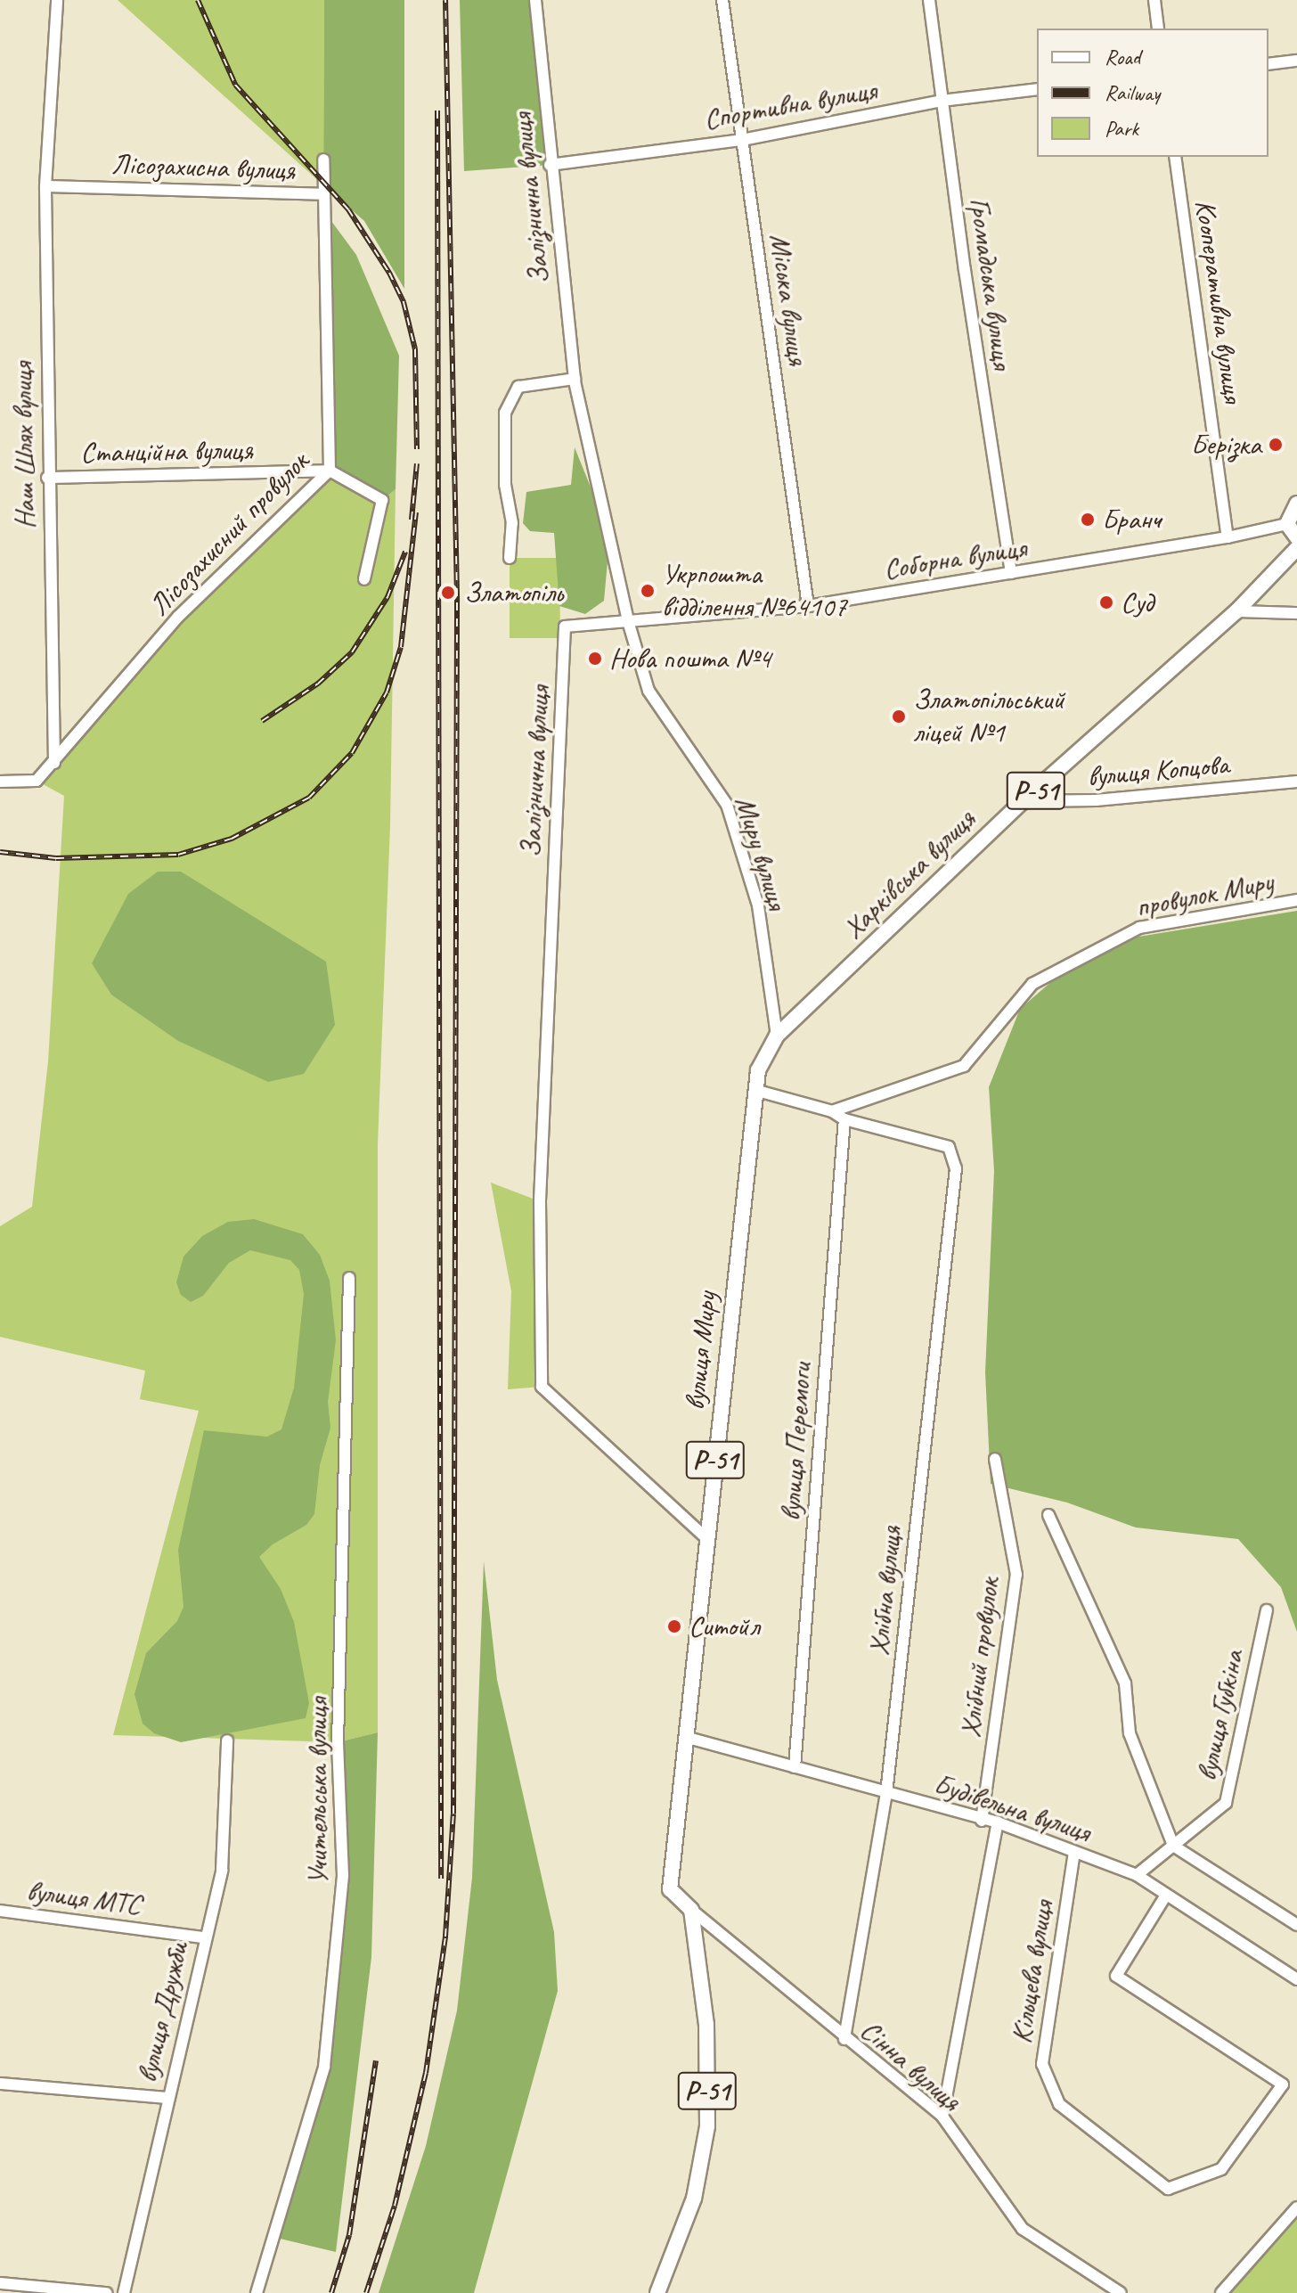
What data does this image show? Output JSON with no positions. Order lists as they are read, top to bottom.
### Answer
{
  "streets": {
    "main road": ["Р-51", "Харківська вулиця", "вулиця Миру"],
    "street": [
      "Спортивна вулиця",
      "Лісозахисна вулиця",
      "Залізнична вулиця",
      "Громадська вулиця",
      "Міська вулиця",
      "Кооперативна вулиця",
      "Наш Шлях вулиця",
      "Станційна вулиця",
      "Лісозахисний провулок",
      "Соборна вулиця",
      "вулиця Копцова",
      "Миру вулиця",
      "провулок Миру",
      "вулиця Перемоги",
      "Хлібна вулиця",
      "Хлібний провулок",
      "вулиця Губкіна",
      "Учительська вулиця",
      "Будівельна вулиця",
      "вулиця МТС",
      "Кільцева вулиця",
      "вулиця Дружби",
      "Сінна вулиця"
    ]
  },
  "crossings": [
    ["Спортивна вулиця", "Залізнична вулиця"],
    ["Спортивна вулиця", "Громадська вулиця"],
    ["Спортивна вулиця", "Міська вулиця"],
    ["Лісозахисна вулиця", "Наш Шлях вулиця"],
    ["Лісозахисна вулиця", "Лісозахисний провулок"],
    ["Залізнична вулиця", "Соборна вулиця"],
    ["Залізнична вулиця", "Миру вулиця"],
    ["Залізнична вулиця", "вулиця Миру"],
    ["Громадська вулиця", "Соборна вулиця"],
    ["Міська вулиця", "Соборна вулиця"],
    ["Кооперативна вулиця", "Соборна вулиця"],
    ["Наш Шлях вулиця", "Станційна вулиця"],
    ["Наш Шлях вулиця", "Лісозахисний провулок"],
    ["Станційна вулиця", "Лісозахисний провулок"],
    ["Соборна вулиця", "Миру вулиця"],
    ["вулиця Копцова", "Харківська вулиця"],
    ["Р-51", "вулиця Миру"],
    ["Р-51", "Сінна вулиця"],
    ["Миру вулиця", "Харківська вулиця"],
    ["Миру вулиця", "вулиця Миру"],
    ["Харківська вулиця", "вулиця Миру"],
    ["вулиця Миру", "Будівельна вулиця"],
    ["вулиця Миру", "Сінна вулиця"],
    ["вулиця Перемоги", "Хлібна вулиця"],
    ["вулиця Перемоги", "Будівельна вулиця"],
    ["Хлібна вулиця", "Будівельна вулиця"],
    ["Хлібна вулиця", "Сінна вулиця"],
    ["Хлібний провулок", "Будівельна вулиця"],
    ["вулиця Губкіна", "Будівельна вулиця"],
    ["Будівельна вулиця", "Кільцева вулиця"],
    ["вулиця МТС", "вулиця Дружби"]
  ],
  "places": [
    "Берізка",
    "Бранч",
    "Укрпошта відділення №64107",
    "Златопіль",
    "Суд",
    "Нова пошта №4",
    "Златопільський ліцей №1",
    "Ситойл"
  ],
  "legend": ["Road", "Railway", "Park"]
}
